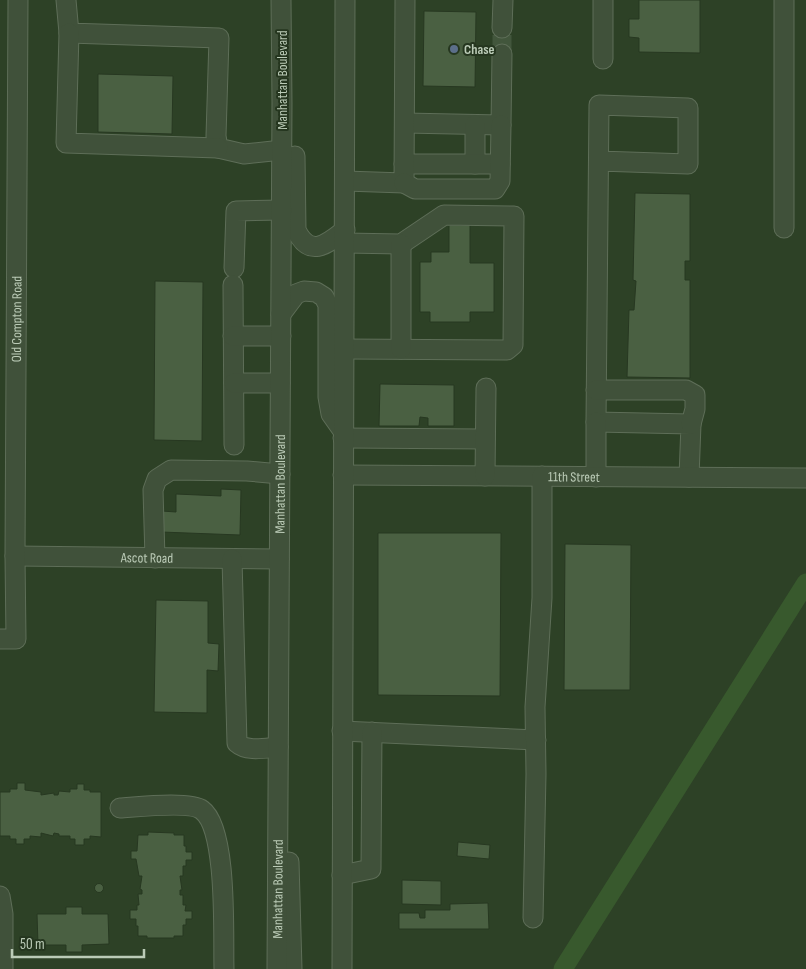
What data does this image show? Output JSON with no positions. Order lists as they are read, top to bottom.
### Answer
{
  "streets": {
    "street": [
      "Manhattan Boulevard",
      "Old Compton Road",
      "11th Street",
      "Ascot Road"
    ]
  },
  "crossings": [
    ["Manhattan Boulevard", "Ascot Road"],
    ["Old Compton Road", "Ascot Road"]
  ],
  "places": ["Chase"],
  "scale_bar": "50 m"
}
